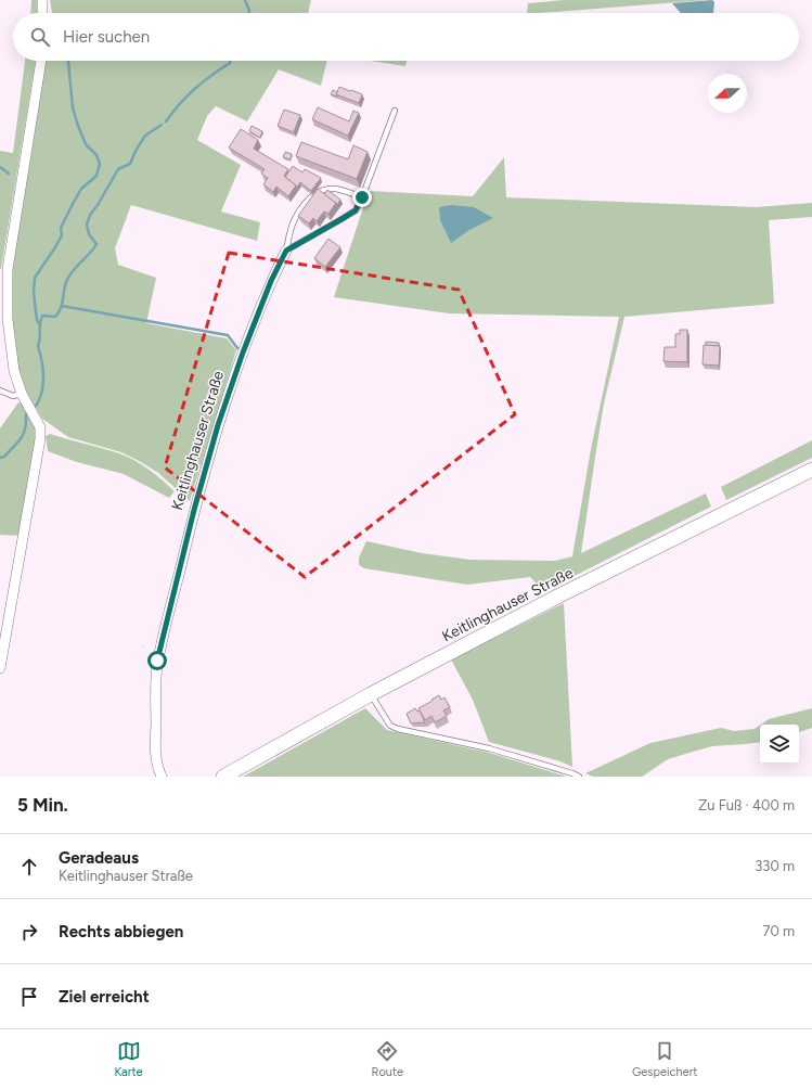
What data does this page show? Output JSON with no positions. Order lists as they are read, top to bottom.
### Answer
{
  "streets": {
    "main road": ["Keitlinghauser Straße"]
  },
  "north": "left",
  "page": {
    "search": "Hier suchen",
    "heading": ["5 Min.", "Zu Fuß · 400 m"],
    "list": [
      ["Geradeaus", "Keitlinghauser Straße", "330 m"],
      ["Rechts abbiegen", "70 m"],
      "Ziel erreicht"
    ],
    "nav": ["Karte", "Route", "Gespeichert"]
  }
}
